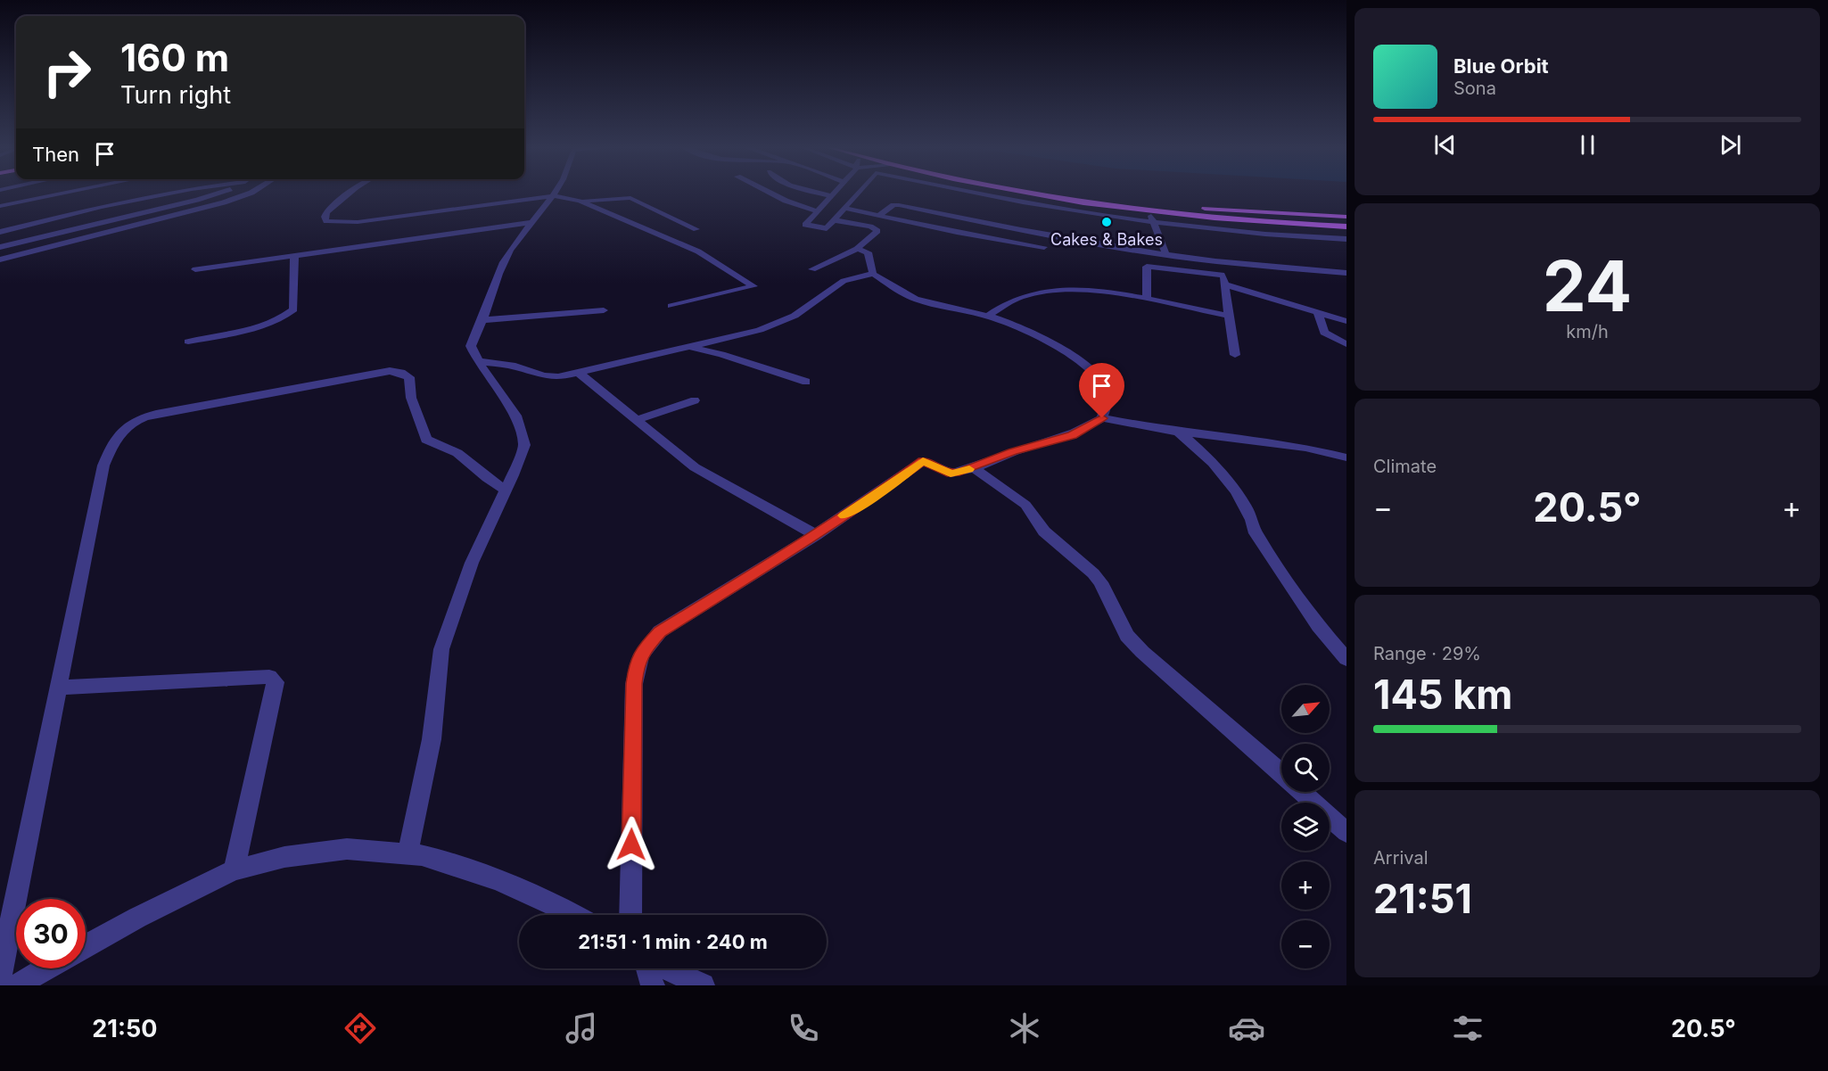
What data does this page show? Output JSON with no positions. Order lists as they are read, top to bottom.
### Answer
{
  "places": ["Cakes & Bakes"],
  "north": "top right",
  "page": {
    "turn": ["160 m", "Turn right"],
    "song": ["Blue Orbit", "Sona"],
    "then": "Then",
    "tile": [
      ["24", "km/h"],
      "Climate",
      ["Range · 29%", "145 km"],
      ["Arrival", "21:51"]
    ],
    "heat": ["−", "20.5°", "+"],
    "map_buttons": ["+", "−"],
    "limit": "30",
    "trip": "21:51 · 1 min · 240 m",
    "tabs": ["21:50", "20.5°"]
  }
}
